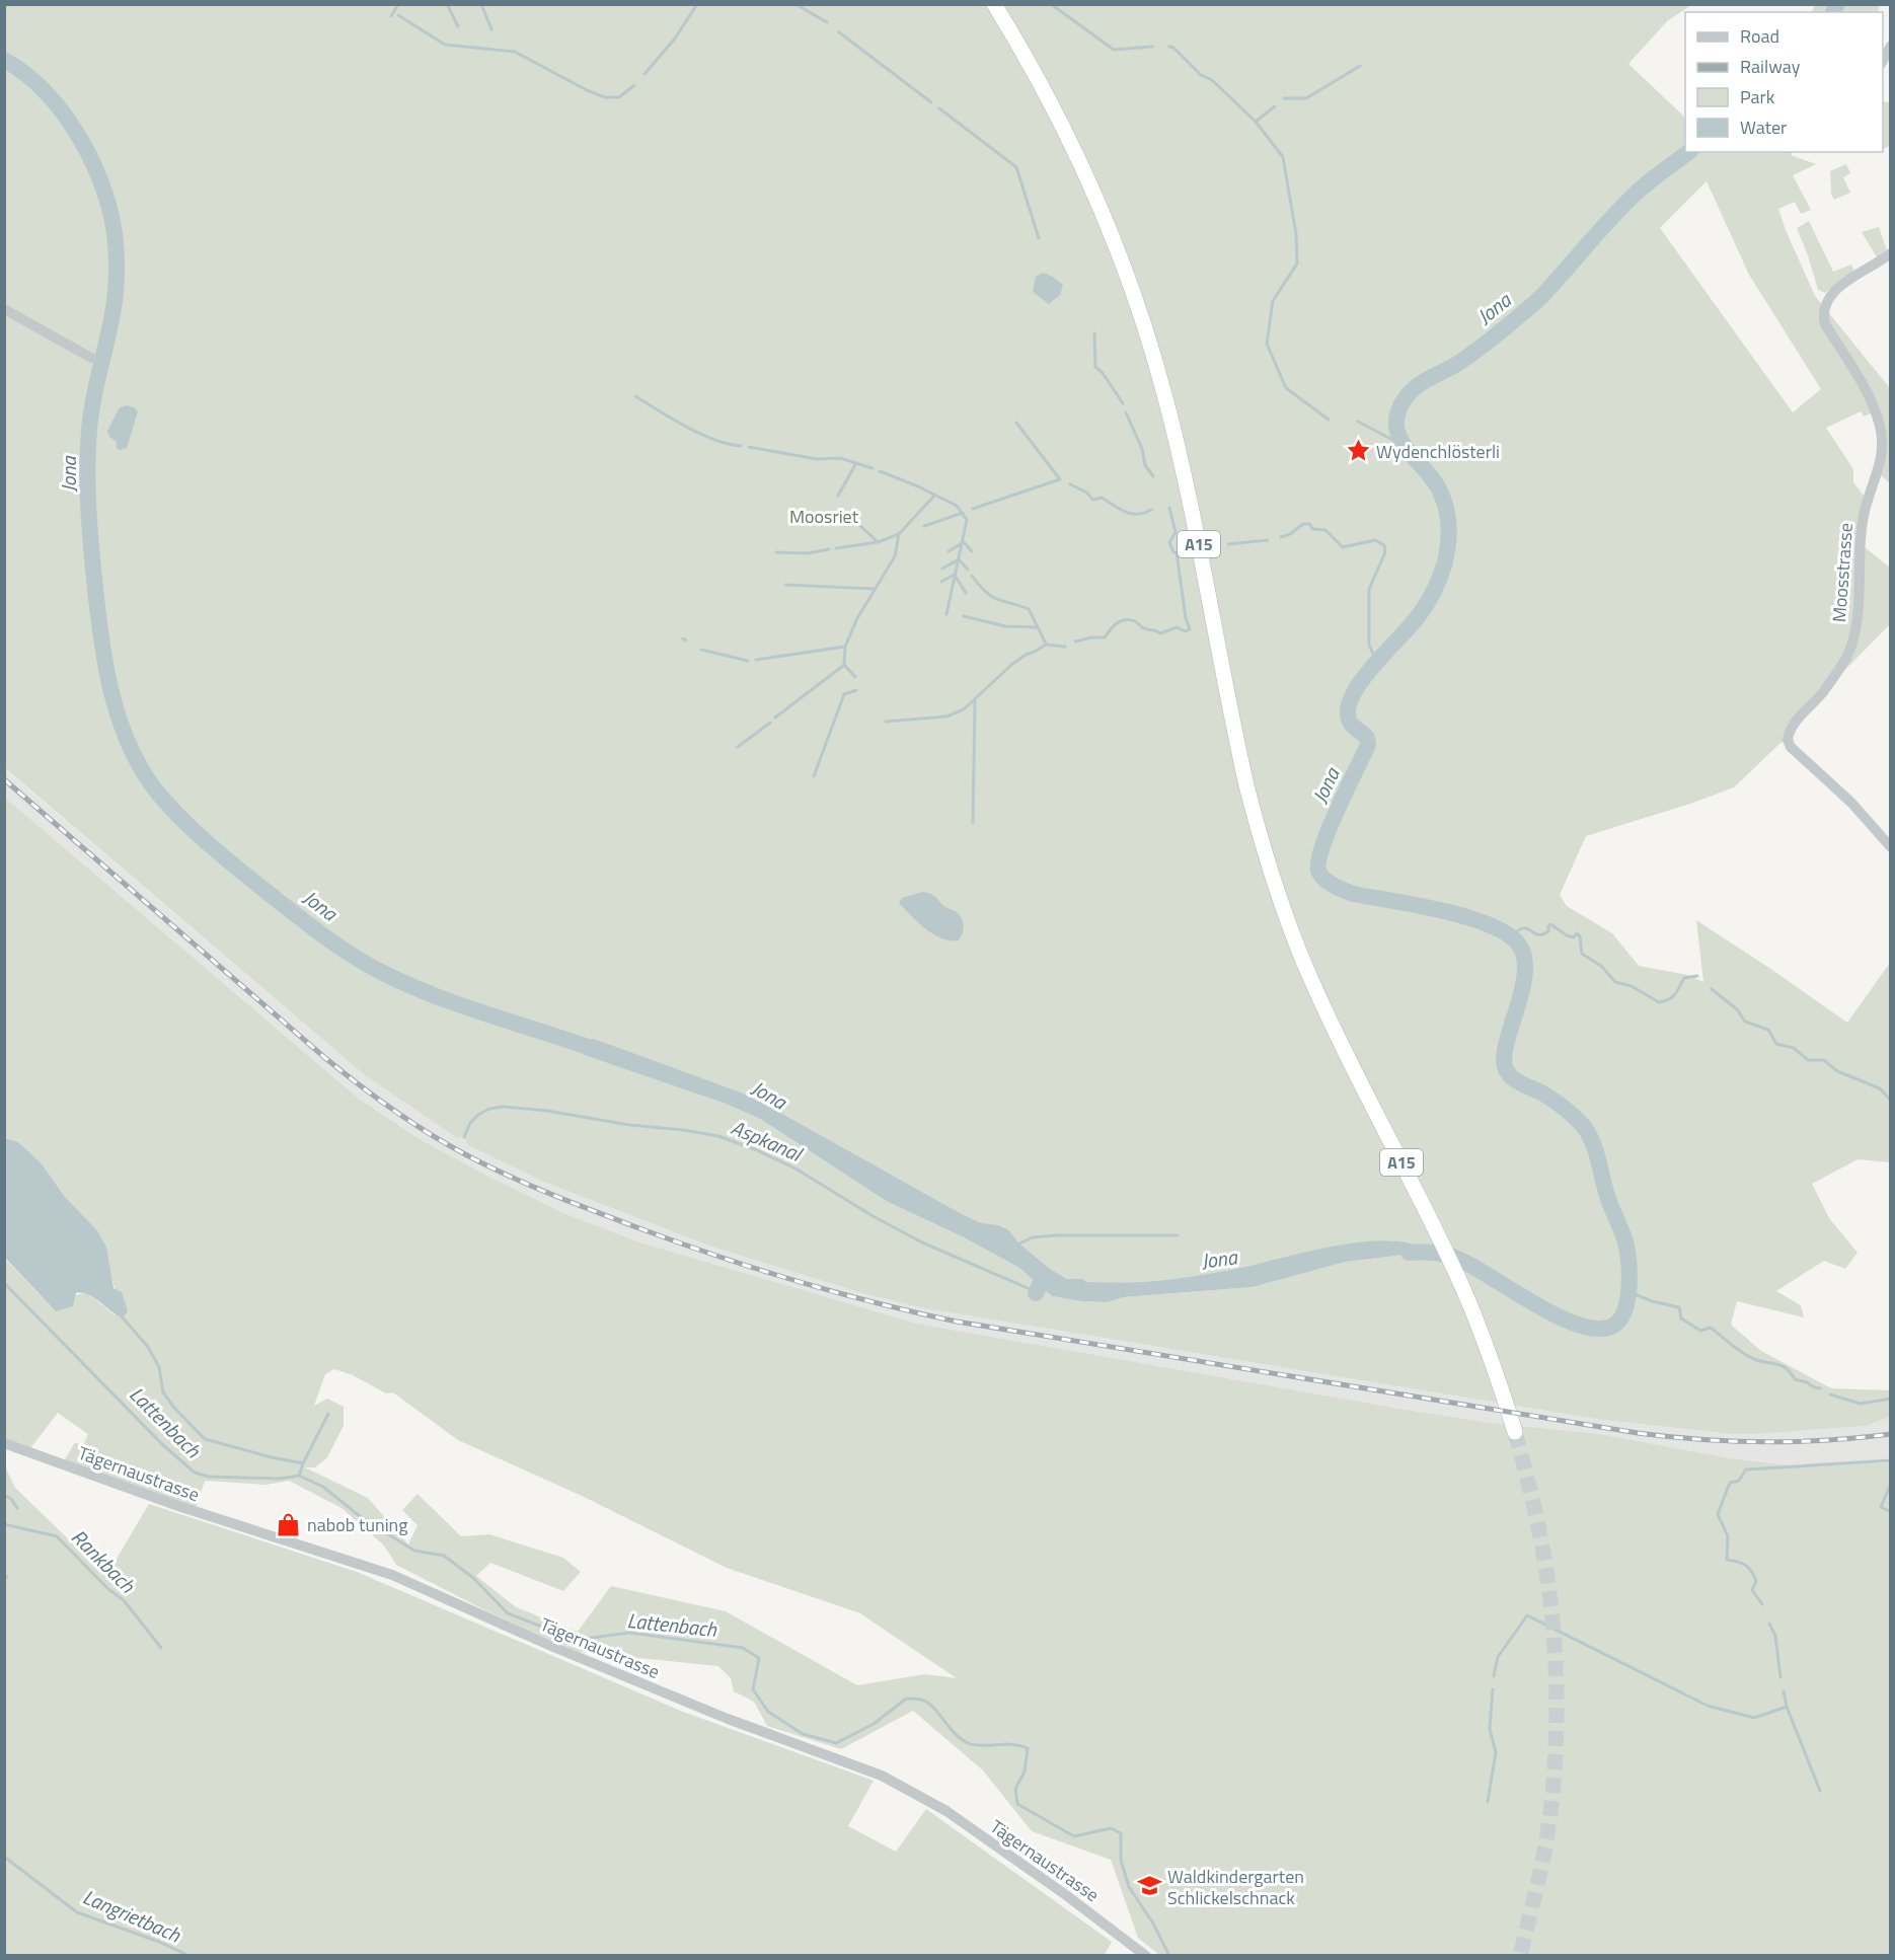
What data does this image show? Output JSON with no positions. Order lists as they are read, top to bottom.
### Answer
{
  "streets": {
    "highway": ["A15"],
    "street": ["Moosstrasse", "Tägernaustrasse"]
  },
  "water": [
    "Jona",
    "Aspkanal",
    "Lattenbach",
    "Rankbach",
    "Langrietbach"
  ],
  "parks": ["Moosriet"],
  "places": {
    "place": ["Wydenchlösterli"],
    "shop": ["nabob tuning"],
    "school or university": ["Waldkindergarten Schlickelschnack"]
  },
  "legend": [
    "Road",
    "Railway",
    "Park",
    "Water"
  ]
}
